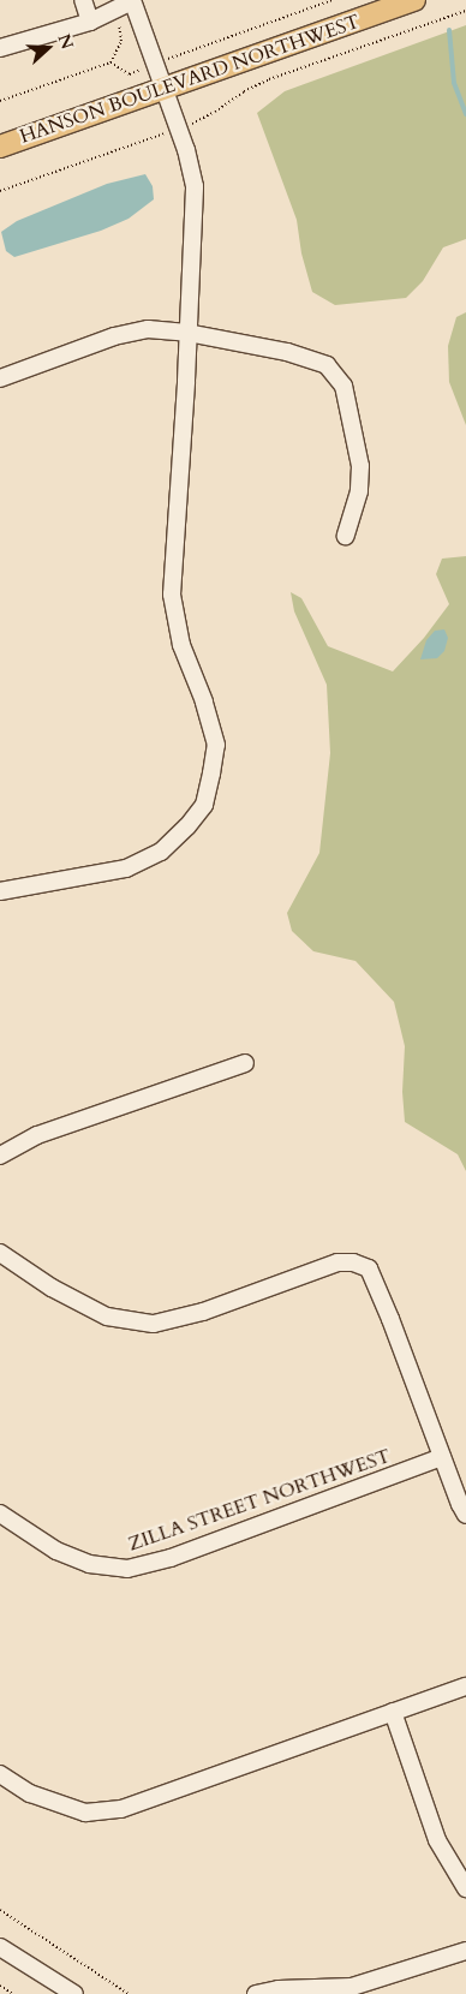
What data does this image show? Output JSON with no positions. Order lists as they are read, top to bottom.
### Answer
{
  "streets": {
    "main road": ["HANSON BOULEVARD NORTHWEST"],
    "street": ["ZILLA STREET NORTHWEST"]
  },
  "north": "right"
}
